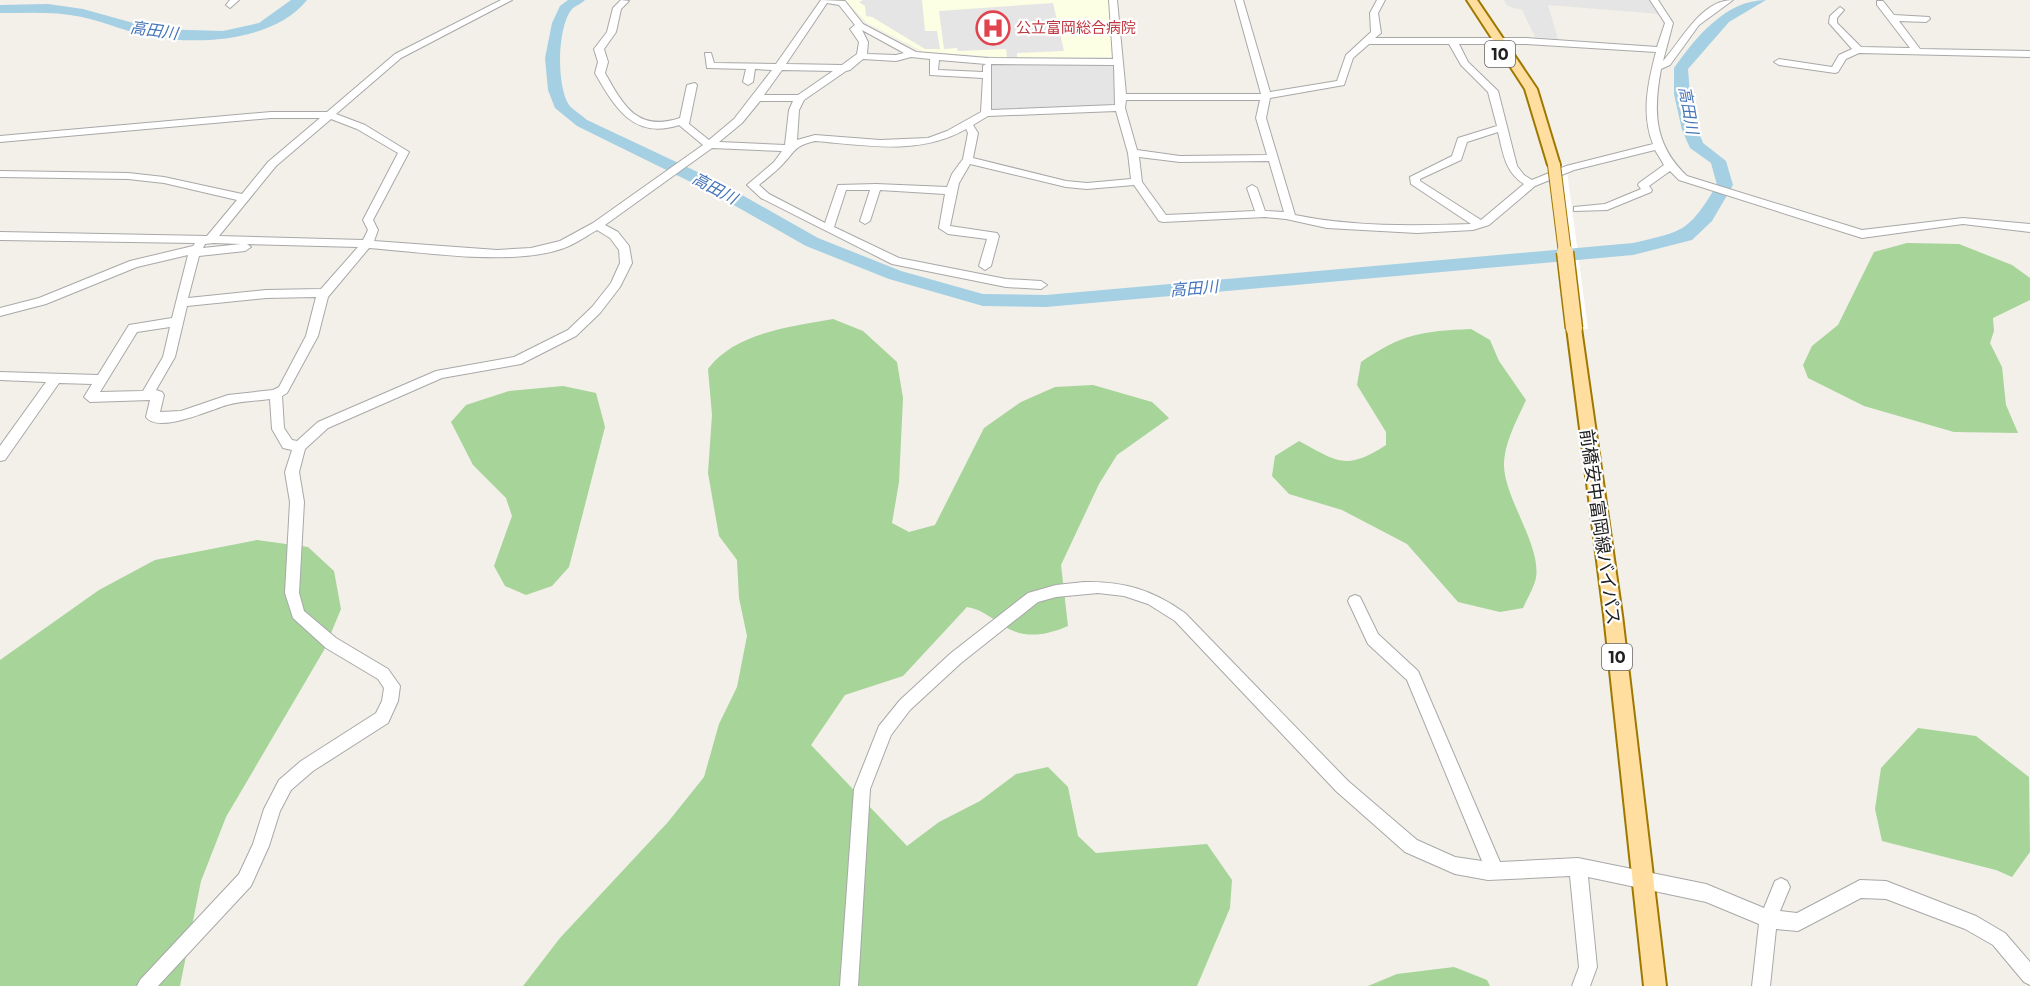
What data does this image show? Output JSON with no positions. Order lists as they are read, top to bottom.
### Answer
{
  "streets": {
    "main road": ["10", "前橋安中富岡線バイパス"]
  },
  "water": ["高田川"],
  "places": {
    "hospital": ["公立富岡総合病院"]
  }
}
